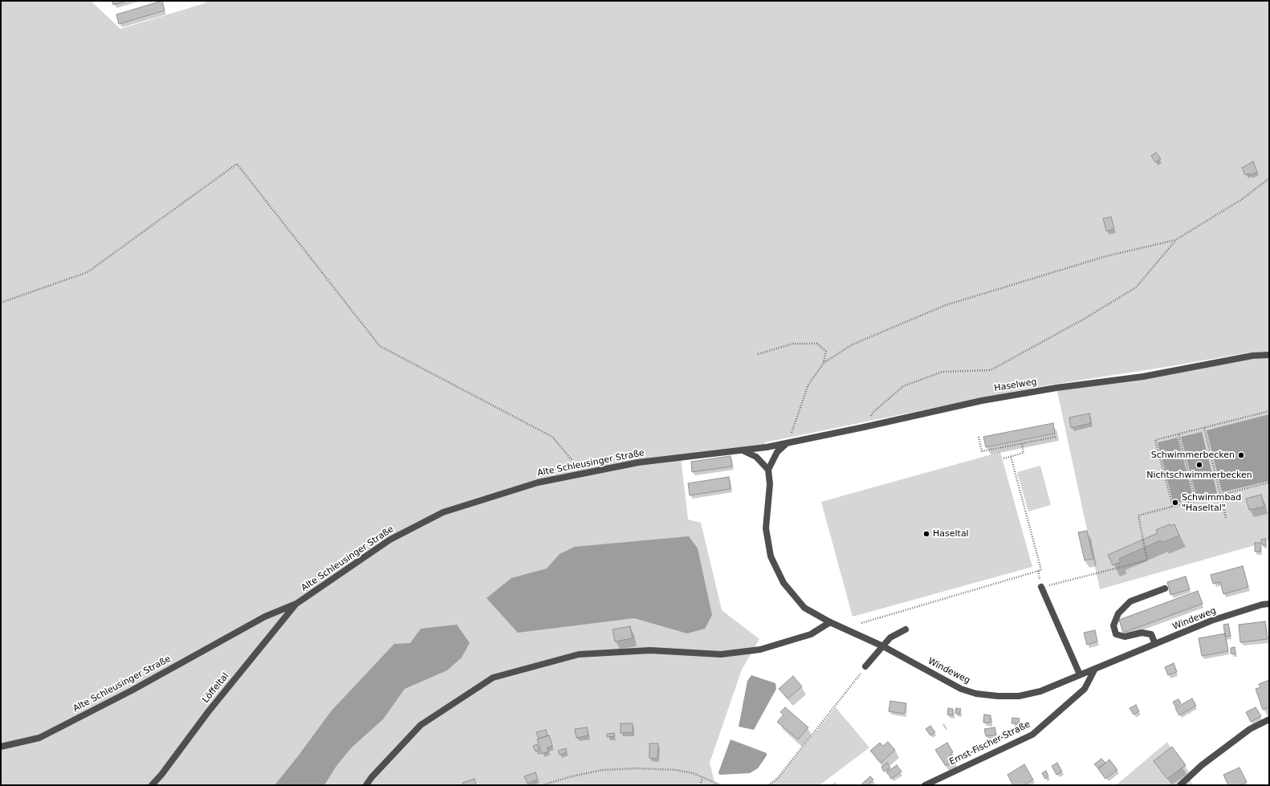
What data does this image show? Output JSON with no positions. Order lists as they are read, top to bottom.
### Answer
{
  "streets": {
    "street": [
      "Haselweg",
      "Alte Schleusinger Straße",
      "Windeweg",
      "Löffeltal",
      "Ernst-Fischer-Straße"
    ]
  },
  "crossings": [
    ["Haselweg", "Alte Schleusinger Straße"],
    ["Alte Schleusinger Straße", "Löffeltal"],
    ["Windeweg", "Ernst-Fischer-Straße"]
  ],
  "places": [
    "Schwimmerbecken",
    "Nichtschwimmerbecken",
    "Schwimmbad \"Haseltal\"",
    "Haseltal"
  ]
}
